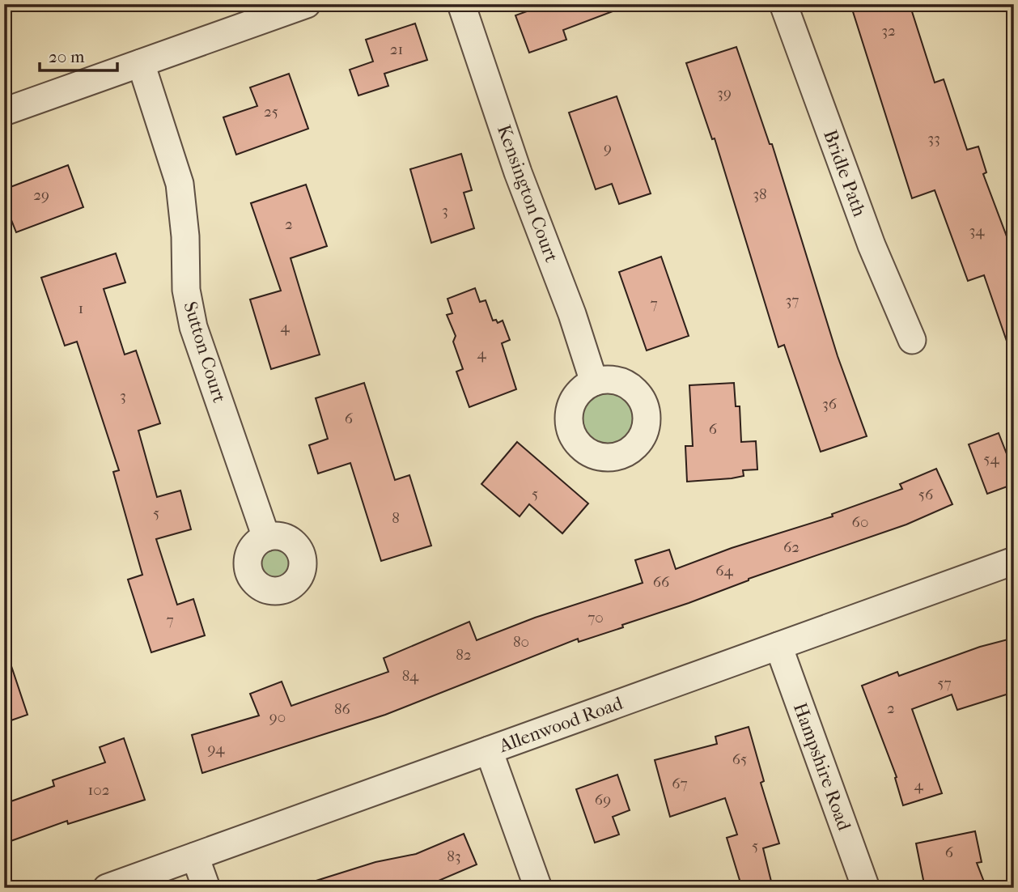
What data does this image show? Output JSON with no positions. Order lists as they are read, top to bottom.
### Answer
{
  "streets": {
    "street": [
      "Bridle Path",
      "Kensington Court",
      "Sutton Court",
      "Allenwood Road",
      "Hampshire Road"
    ]
  },
  "crossings": [
    ["Allenwood Road", "Hampshire Road"]
  ],
  "house_numbers": [
    "32",
    "21",
    "39",
    "25",
    "33",
    "9",
    "38",
    "29",
    "3",
    "2",
    "34",
    "37",
    "7",
    "1",
    "4",
    "4",
    "3",
    "36",
    "6",
    "6",
    "54",
    "5",
    "56",
    "5",
    "8",
    "60",
    "62",
    "64",
    "66",
    "70",
    "7",
    "80",
    "82",
    "84",
    "57",
    "2",
    "86",
    "90",
    "94",
    "65",
    "67",
    "4",
    "102",
    "69",
    "5",
    "6",
    "83"
  ],
  "scale_bar": "20 m"
}
